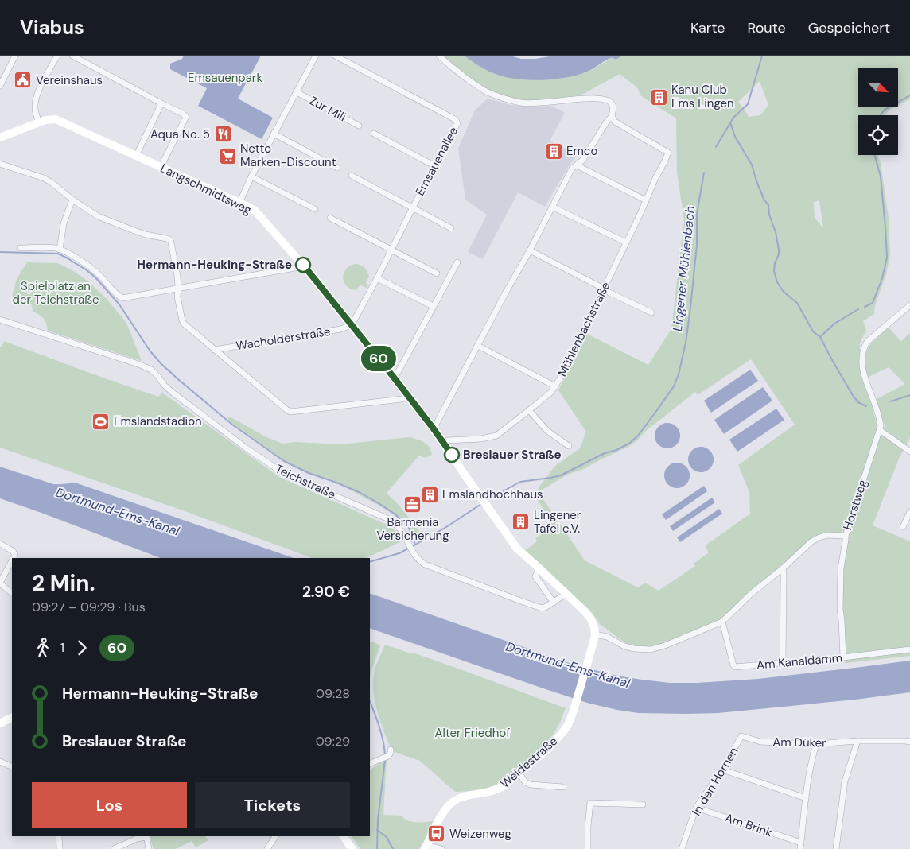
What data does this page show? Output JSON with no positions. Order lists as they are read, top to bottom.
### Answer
{
  "streets": {
    "street": [
      "Zur Mili",
      "Emsauenallee",
      "Langschmidtsweg",
      "Mühlenbachstraße",
      "Wacholderstraße",
      "Teichstraße",
      "Horstweg",
      "Am Kanaldamm",
      "Am Düker",
      "Weidestraße",
      "In den Hornen",
      "Am Brink"
    ]
  },
  "crossings": [
    ["Emsauenallee", "Langschmidtsweg"],
    ["Emsauenallee", "Wacholderstraße"],
    ["Langschmidtsweg", "Mühlenbachstraße"],
    ["Langschmidtsweg", "Wacholderstraße"],
    ["Langschmidtsweg", "Teichstraße"],
    ["Langschmidtsweg", "Horstweg"],
    ["Langschmidtsweg", "Weidestraße"],
    ["Horstweg", "Am Kanaldamm"],
    ["Horstweg", "Weidestraße"],
    ["Am Düker", "In den Hornen"],
    ["In den Hornen", "Am Brink"]
  ],
  "water": ["Lingener Mühlenbach", "Dortmund-Ems-Kanal"],
  "parks": ["Emsauenpark", "Spielplatz an der Teichstraße", "Alter Friedhof"],
  "places": {
    "public building": ["Vereinshaus"],
    "building": [
      "Kanu Club Ems Lingen",
      "Emco",
      "Emslandhochhaus",
      "Lingener Tafel e.V."
    ],
    "restaurant": ["Aqua No. 5"],
    "supermarket": ["Netto Marken-Discount"],
    "other": ["Hermann-Heuking-Straße", "Breslauer Straße"],
    "sports": ["Emslandstadion"],
    "office": ["Barmenia Versicherung"],
    "bus stop": ["Weizenweg"]
  },
  "lines": ["bus line 60"],
  "north": "bottom right",
  "page": {
    "header": "Viabus",
    "nav": ["Karte", "Route", "Gespeichert"],
    "on_map": "60",
    "heading": ["2 Min.", "09:27 – 09:29 · Bus", "2.90 €"],
    "legs": ["1", "60"],
    "list": [
      {
        "name": "Hermann-Heuking-Straße",
        "value": "09:28"
      },
      {
        "name": "Breslauer Straße",
        "value": "09:29"
      }
    ],
    "buttons": ["Los", "Tickets"]
  }
}
